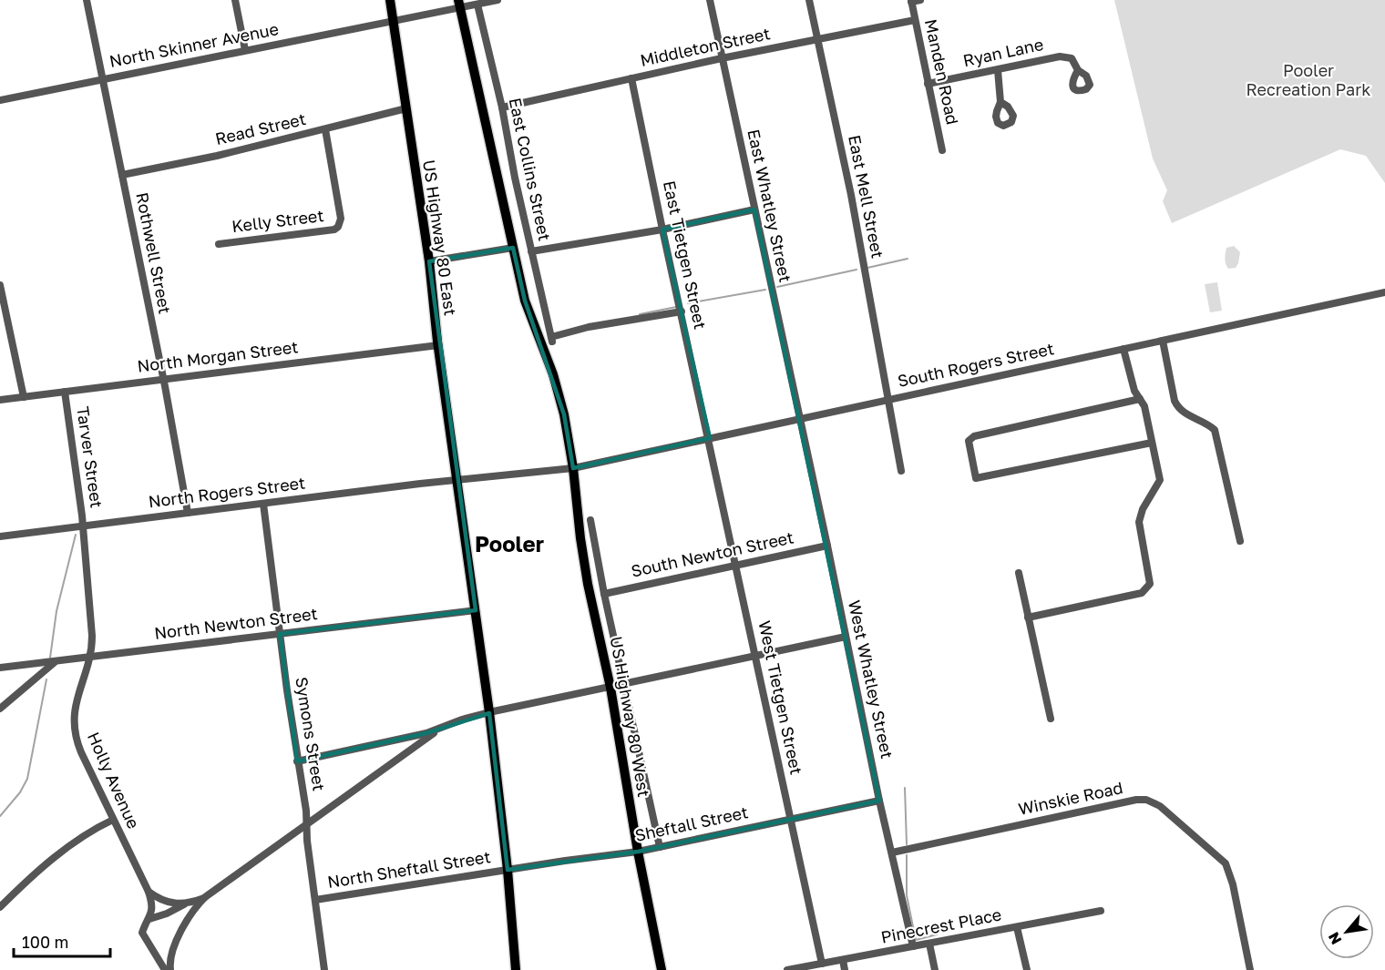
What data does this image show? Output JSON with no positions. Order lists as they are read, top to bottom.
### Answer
{
  "streets": {
    "main road": ["US Highway 80 East", "US Highway 80 West"],
    "street": [
      "North Skinner Avenue",
      "Middleton Street",
      "Ryan Lane",
      "Manden Road",
      "Read Street",
      "East Collins Street",
      "East Mell Street",
      "East Whatley Street",
      "Kelly Street",
      "Rothwell Street",
      "East Tietgen Street",
      "North Morgan Street",
      "South Rogers Street",
      "Tarver Street",
      "North Rogers Street",
      "South Newton Street",
      "North Newton Street",
      "West Whatley Street",
      "West Tietgen Street",
      "Symons Street",
      "Holly Avenue",
      "Winskie Road",
      "Sheftall Street",
      "North Sheftall Street",
      "Pinecrest Place"
    ]
  },
  "crossings": [
    ["North Skinner Avenue", "East Collins Street"],
    ["North Skinner Avenue", "US Highway 80 East"],
    ["North Skinner Avenue", "Rothwell Street"],
    ["Middleton Street", "Manden Road"],
    ["Middleton Street", "East Collins Street"],
    ["Middleton Street", "East Mell Street"],
    ["Middleton Street", "East Whatley Street"],
    ["Middleton Street", "East Tietgen Street"],
    ["Ryan Lane", "Manden Road"],
    ["Read Street", "Kelly Street"],
    ["Read Street", "US Highway 80 East"],
    ["Read Street", "Rothwell Street"],
    ["East Collins Street", "East Tietgen Street"],
    ["East Mell Street", "South Rogers Street"],
    ["East Whatley Street", "South Rogers Street"],
    ["East Whatley Street", "West Whatley Street"],
    ["US Highway 80 East", "North Morgan Street"],
    ["US Highway 80 East", "North Rogers Street"],
    ["Rothwell Street", "North Morgan Street"],
    ["Rothwell Street", "North Rogers Street"],
    ["East Tietgen Street", "South Rogers Street"],
    ["East Tietgen Street", "West Tietgen Street"],
    ["North Morgan Street", "Tarver Street"],
    ["South Rogers Street", "North Rogers Street"],
    ["South Rogers Street", "West Whatley Street"],
    ["South Rogers Street", "West Tietgen Street"],
    ["South Rogers Street", "US Highway 80 West"],
    ["Tarver Street", "North Rogers Street"],
    ["Tarver Street", "Holly Avenue"],
    ["North Rogers Street", "US Highway 80 West"],
    ["North Rogers Street", "Symons Street"],
    ["North Rogers Street", "Holly Avenue"],
    ["South Newton Street", "West Whatley Street"],
    ["South Newton Street", "West Tietgen Street"],
    ["North Newton Street", "Symons Street"],
    ["North Newton Street", "Holly Avenue"],
    ["West Whatley Street", "Winskie Road"],
    ["West Whatley Street", "Sheftall Street"],
    ["West Whatley Street", "Pinecrest Place"],
    ["West Tietgen Street", "Sheftall Street"],
    ["West Tietgen Street", "Pinecrest Place"],
    ["US Highway 80 West", "Sheftall Street"],
    ["Symons Street", "North Sheftall Street"],
    ["Sheftall Street", "North Sheftall Street"]
  ],
  "districts": ["Pooler"],
  "parks": ["Pooler Recreation Park"],
  "scale_bar": "100 m",
  "north": "bottom left"
}
